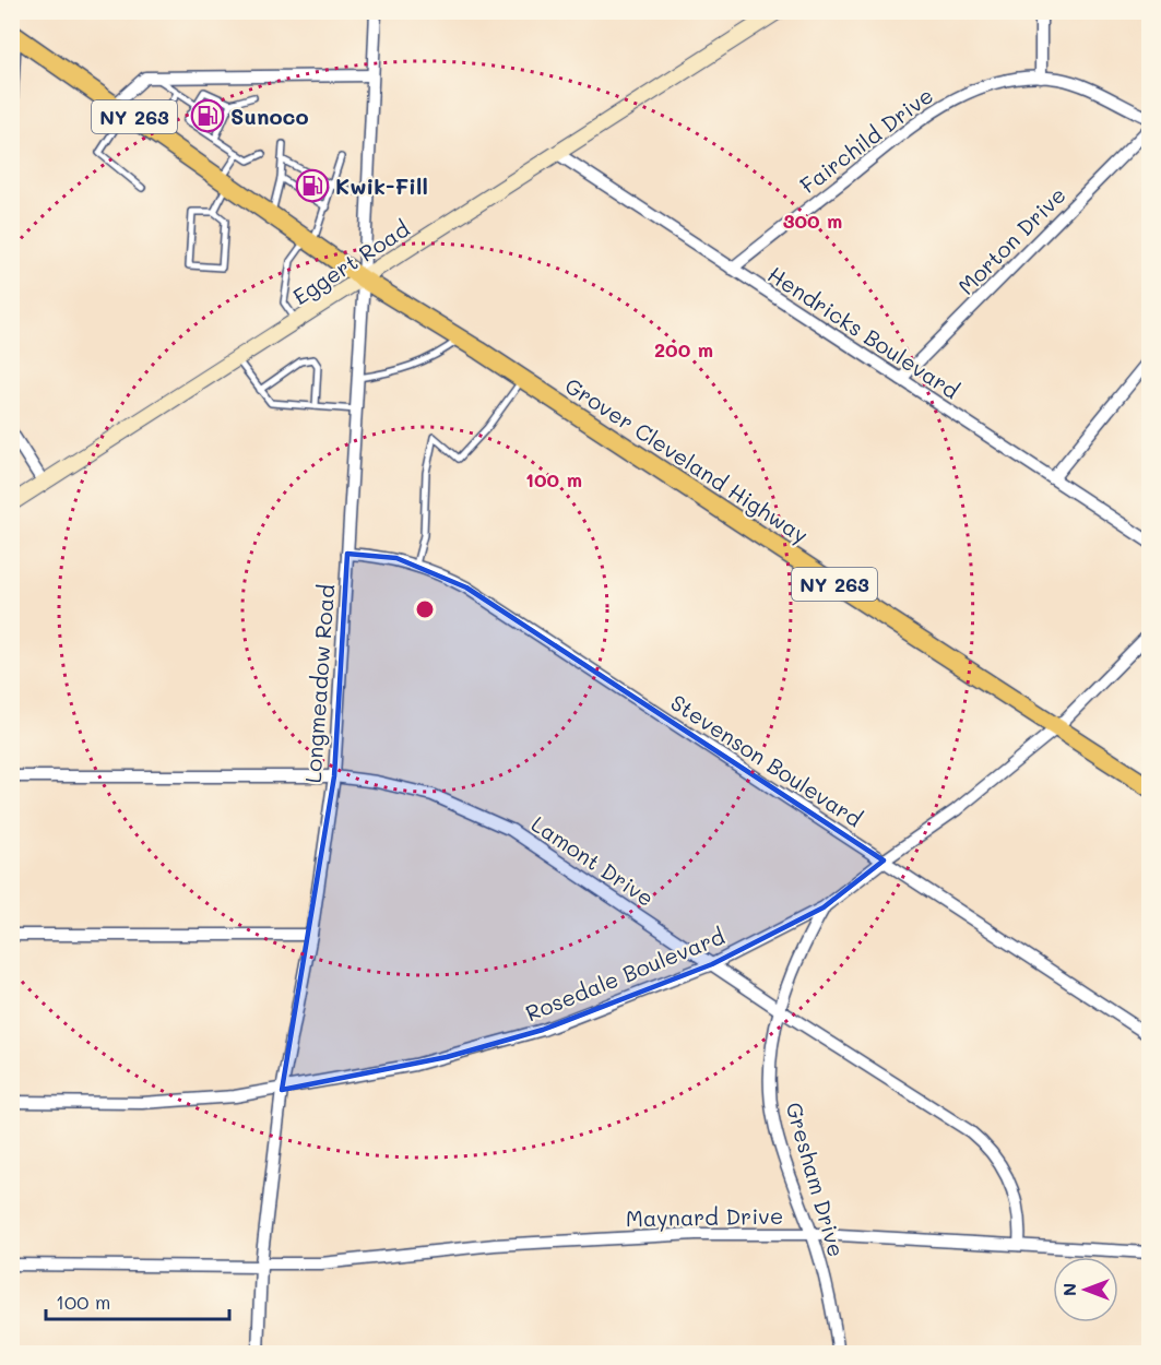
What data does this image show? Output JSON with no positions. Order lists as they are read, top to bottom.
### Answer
{
  "streets": {
    "main road": ["NY 263", "Grover Cleveland Highway"],
    "street": [
      "Fairchild Drive",
      "Morton Drive",
      "Eggert Road",
      "Hendricks Boulevard",
      "Longmeadow Road",
      "Stevenson Boulevard",
      "Lamont Drive",
      "Rosedale Boulevard",
      "Gresham Drive",
      "Maynard Drive"
    ]
  },
  "crossings": [
    ["NY 263", "Eggert Road"],
    ["NY 263", "Grover Cleveland Highway"],
    ["NY 263", "Longmeadow Road"],
    ["Fairchild Drive", "Hendricks Boulevard"],
    ["Morton Drive", "Hendricks Boulevard"],
    ["Eggert Road", "Hendricks Boulevard"],
    ["Eggert Road", "Grover Cleveland Highway"],
    ["Eggert Road", "Longmeadow Road"],
    ["Grover Cleveland Highway", "Longmeadow Road"],
    ["Grover Cleveland Highway", "Rosedale Boulevard"],
    ["Longmeadow Road", "Stevenson Boulevard"],
    ["Longmeadow Road", "Lamont Drive"],
    ["Longmeadow Road", "Rosedale Boulevard"],
    ["Longmeadow Road", "Maynard Drive"],
    ["Stevenson Boulevard", "Rosedale Boulevard"],
    ["Lamont Drive", "Rosedale Boulevard"],
    ["Lamont Drive", "Gresham Drive"],
    ["Lamont Drive", "Maynard Drive"],
    ["Rosedale Boulevard", "Gresham Drive"],
    ["Gresham Drive", "Maynard Drive"]
  ],
  "places": {
    "fuel station": ["Sunoco", "Kwik-Fill"]
  },
  "scale_bar": "100 m",
  "north": "left",
  "rings": ["300 m", "200 m", "100 m"]
}
